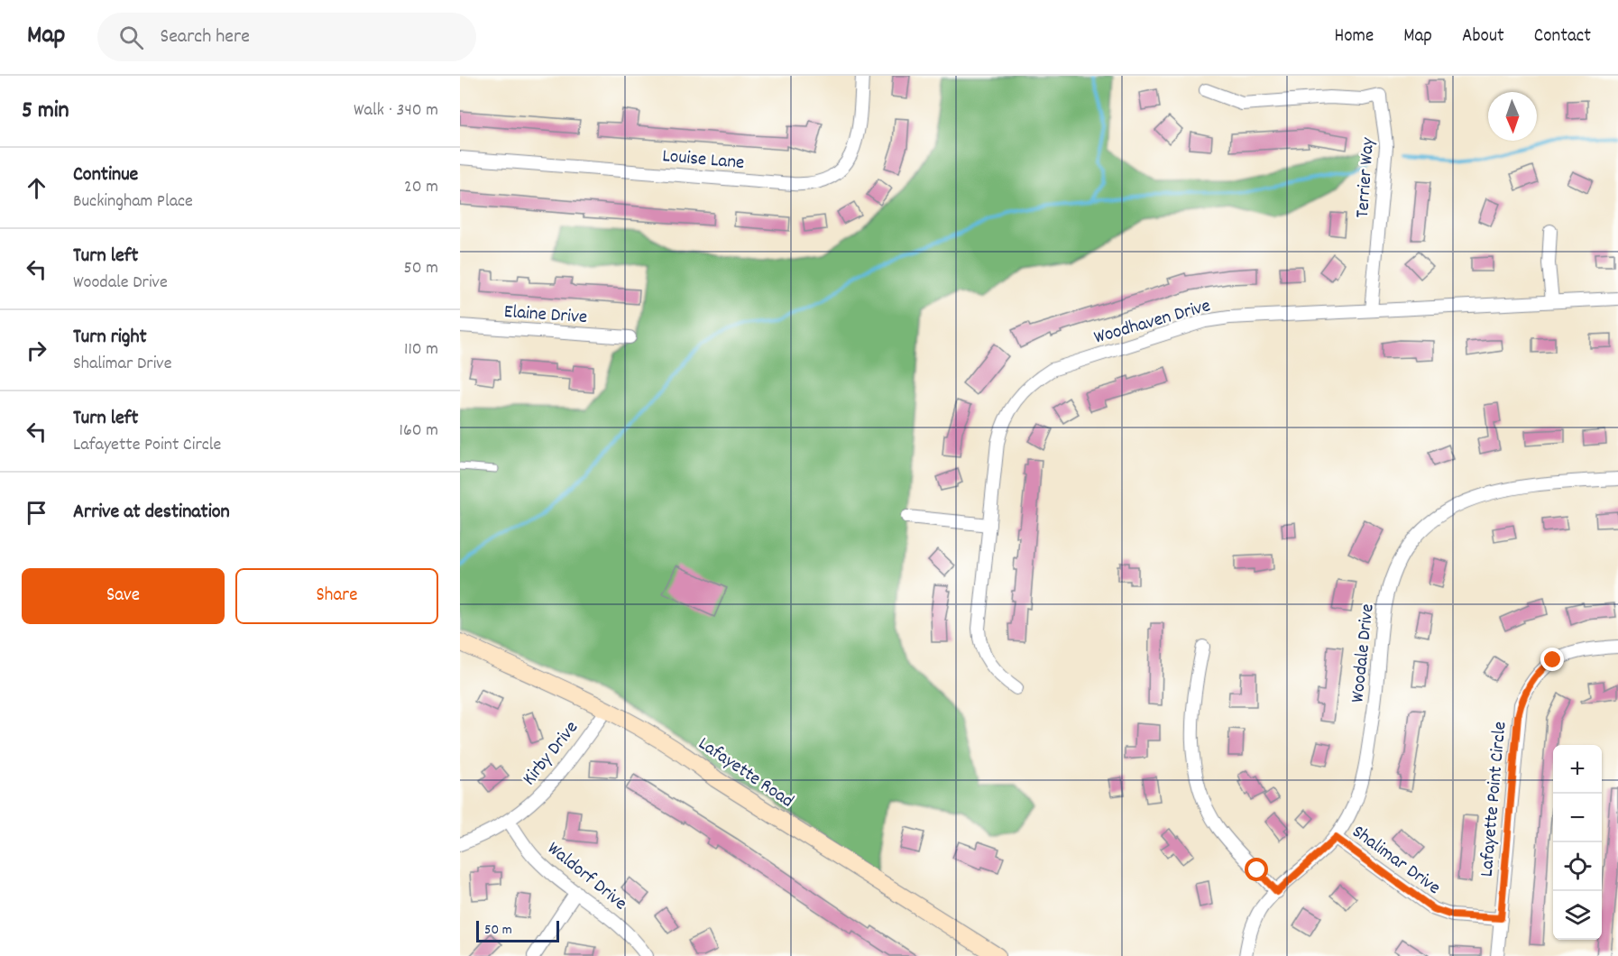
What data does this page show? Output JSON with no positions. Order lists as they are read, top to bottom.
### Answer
{
  "streets": {
    "main road": ["Lafayette Road"],
    "street": [
      "Louise Lane",
      "Terrier Way",
      "Elaine Drive",
      "Woodhaven Drive",
      "Woodale Drive",
      "Kirby Drive",
      "Lafayette Point Circle",
      "Shalimar Drive",
      "Waldorf Drive"
    ]
  },
  "crossings": [
    ["Terrier Way", "Woodhaven Drive"],
    ["Woodale Drive", "Shalimar Drive"],
    ["Kirby Drive", "Lafayette Road"],
    ["Kirby Drive", "Waldorf Drive"],
    ["Lafayette Point Circle", "Shalimar Drive"]
  ],
  "scale_bar": "50 m",
  "north": "bottom",
  "page": {
    "header": "Map",
    "search": "Search here",
    "nav": [
      "Home",
      "Map",
      "About",
      "Contact"
    ],
    "heading": ["5 min", "Walk · 340 m"],
    "list": [
      ["Continue", "Buckingham Place", "20 m"],
      ["Turn left", "Woodale Drive", "50 m"],
      ["Turn right", "Shalimar Drive", "110 m"],
      ["Turn left", "Lafayette Point Circle", "160 m"],
      "Arrive at destination"
    ],
    "buttons": ["Save", "Share"],
    "map_buttons": ["+", "−"],
    "scale": "50 m"
  }
}
